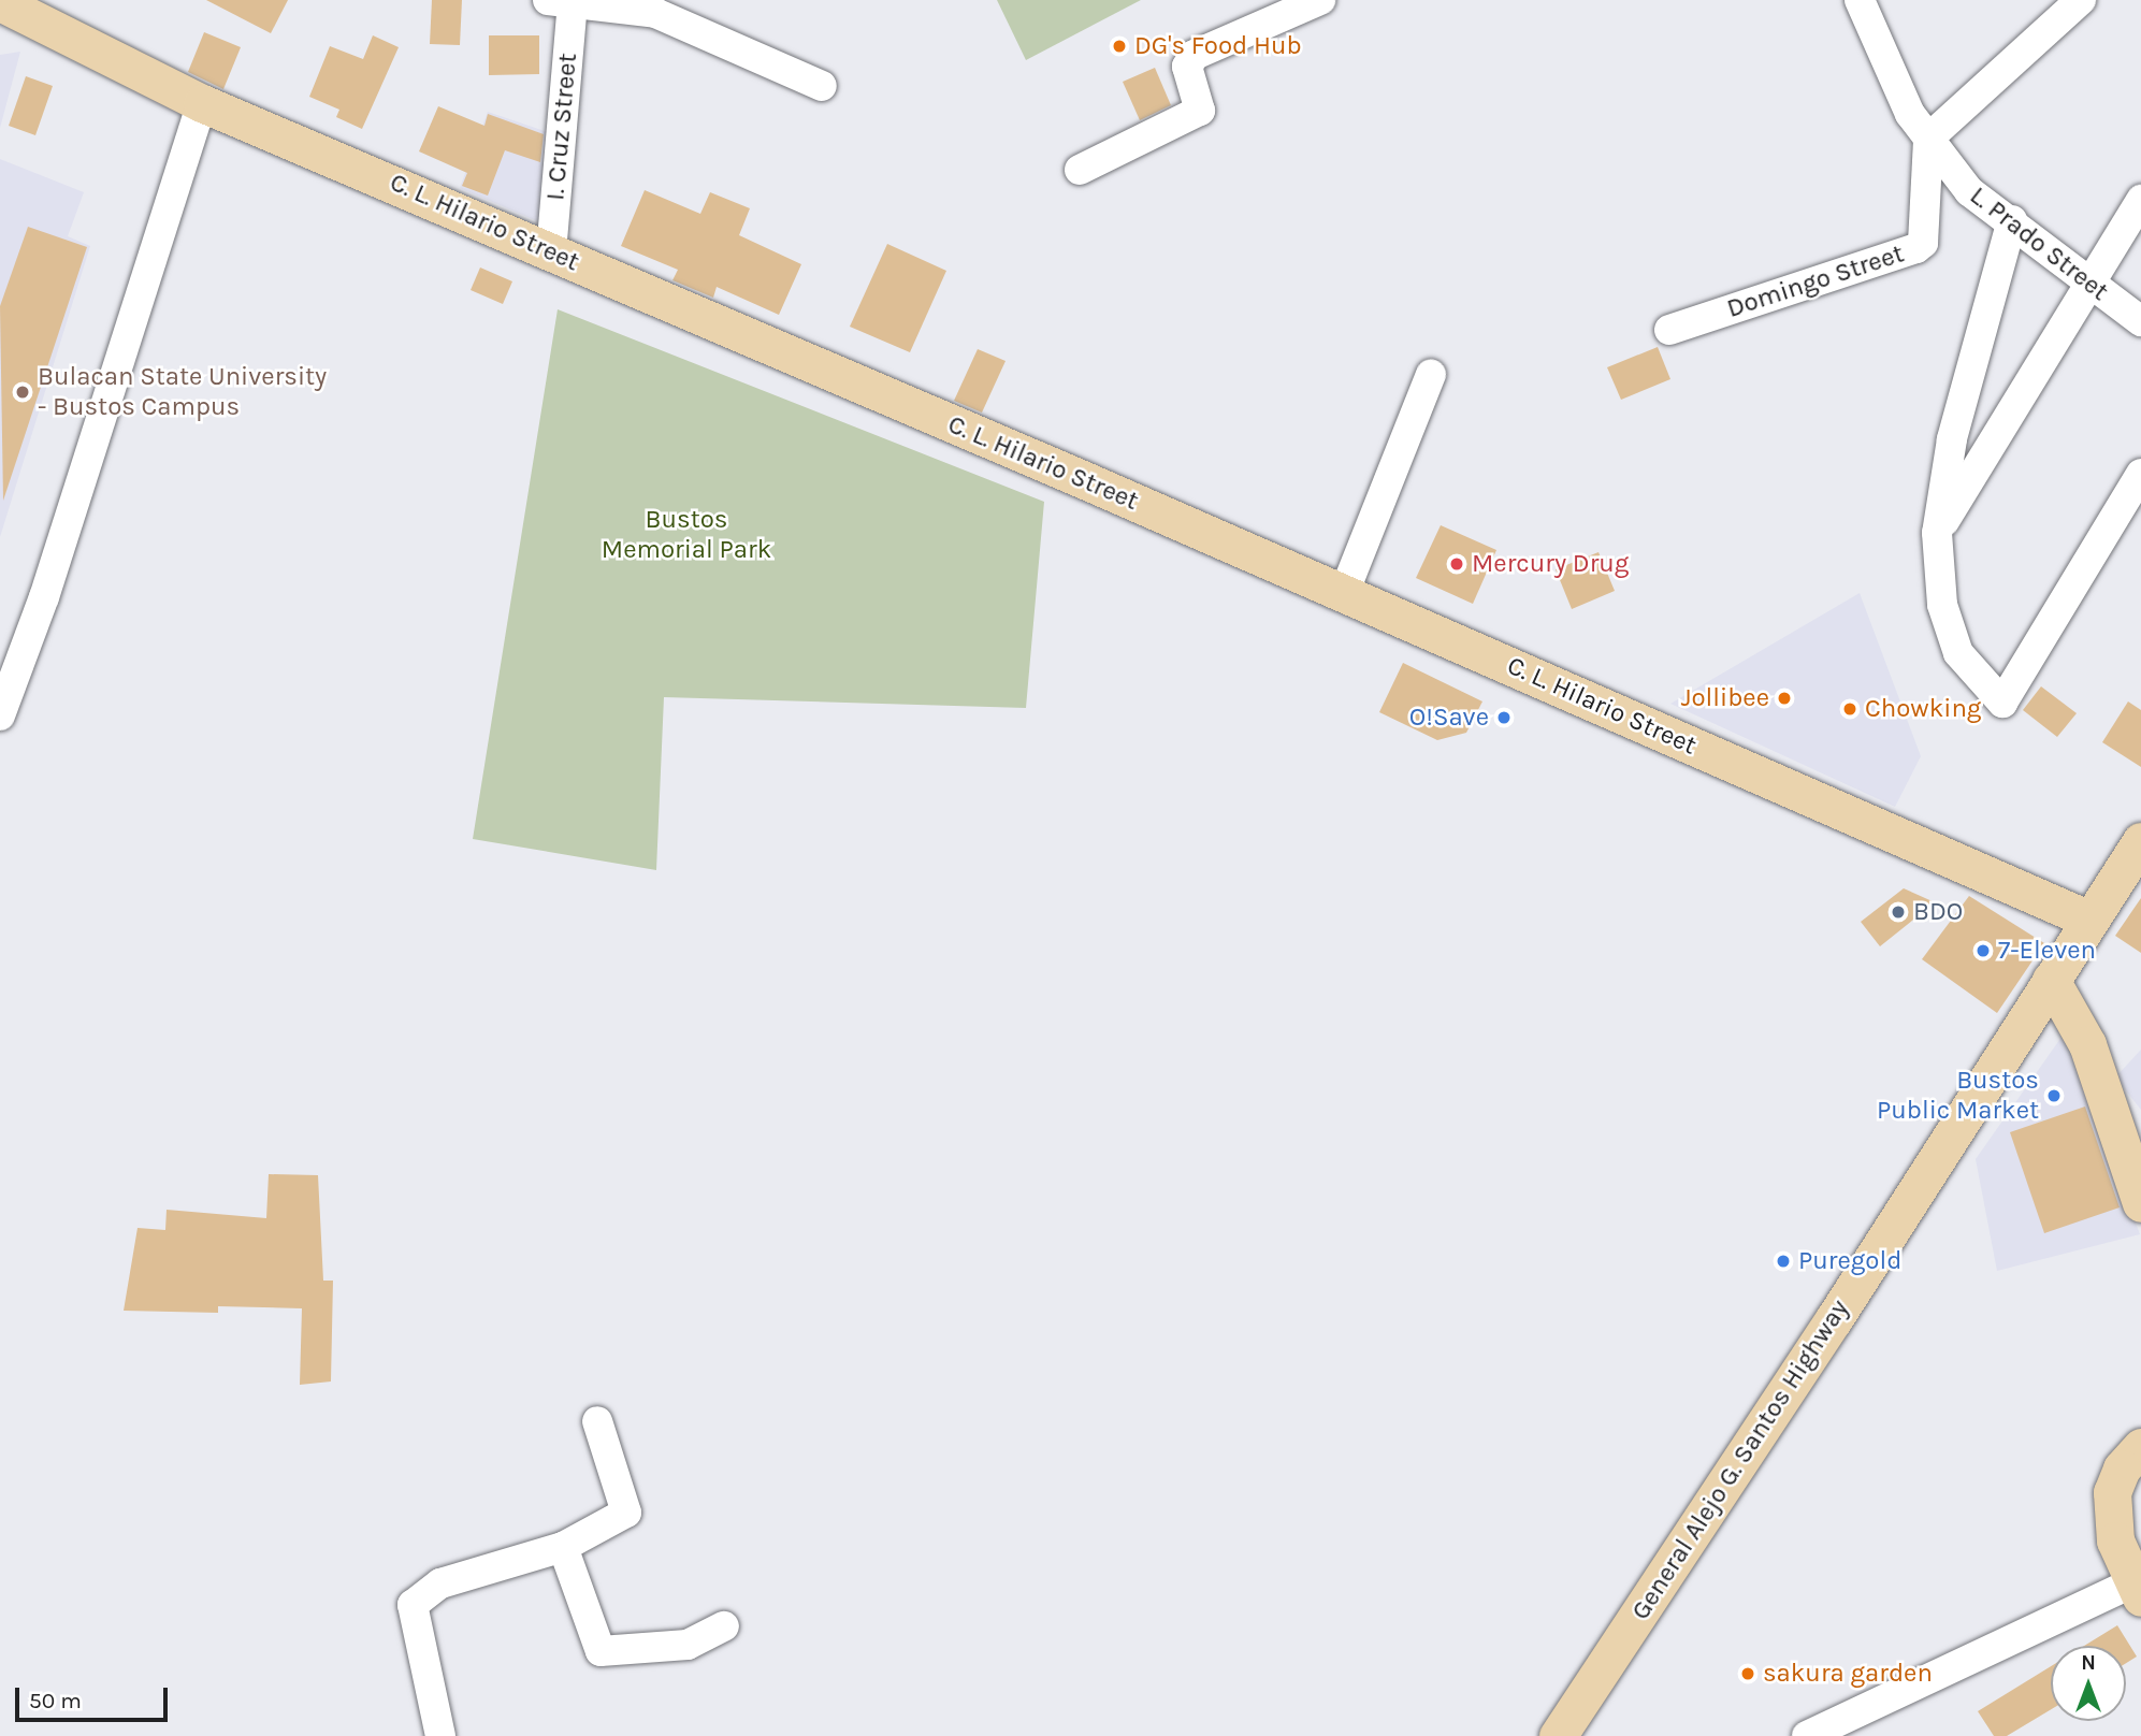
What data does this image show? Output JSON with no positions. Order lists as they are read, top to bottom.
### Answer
{
  "streets": {
    "main road": ["C. L. Hilario Street", "General Alejo G. Santos Highway"],
    "street": ["I. Cruz Street", "L. Prado Street", "Domingo Street"]
  },
  "crossings": [
    ["I. Cruz Street", "C. L. Hilario Street"],
    ["C. L. Hilario Street", "General Alejo G. Santos Highway"],
    ["L. Prado Street", "Domingo Street"]
  ],
  "parks": ["Bustos Memorial Park"],
  "places": [
    "DG's Food Hub",
    "Bulacan State University - Bustos Campus",
    "Mercury Drug",
    "Jollibee",
    "Chowking",
    "O!Save",
    "BDO",
    "7-Eleven",
    "Bustos Public Market",
    "Puregold",
    "sakura garden"
  ],
  "scale_bar": "50 m",
  "north": "top"
}
